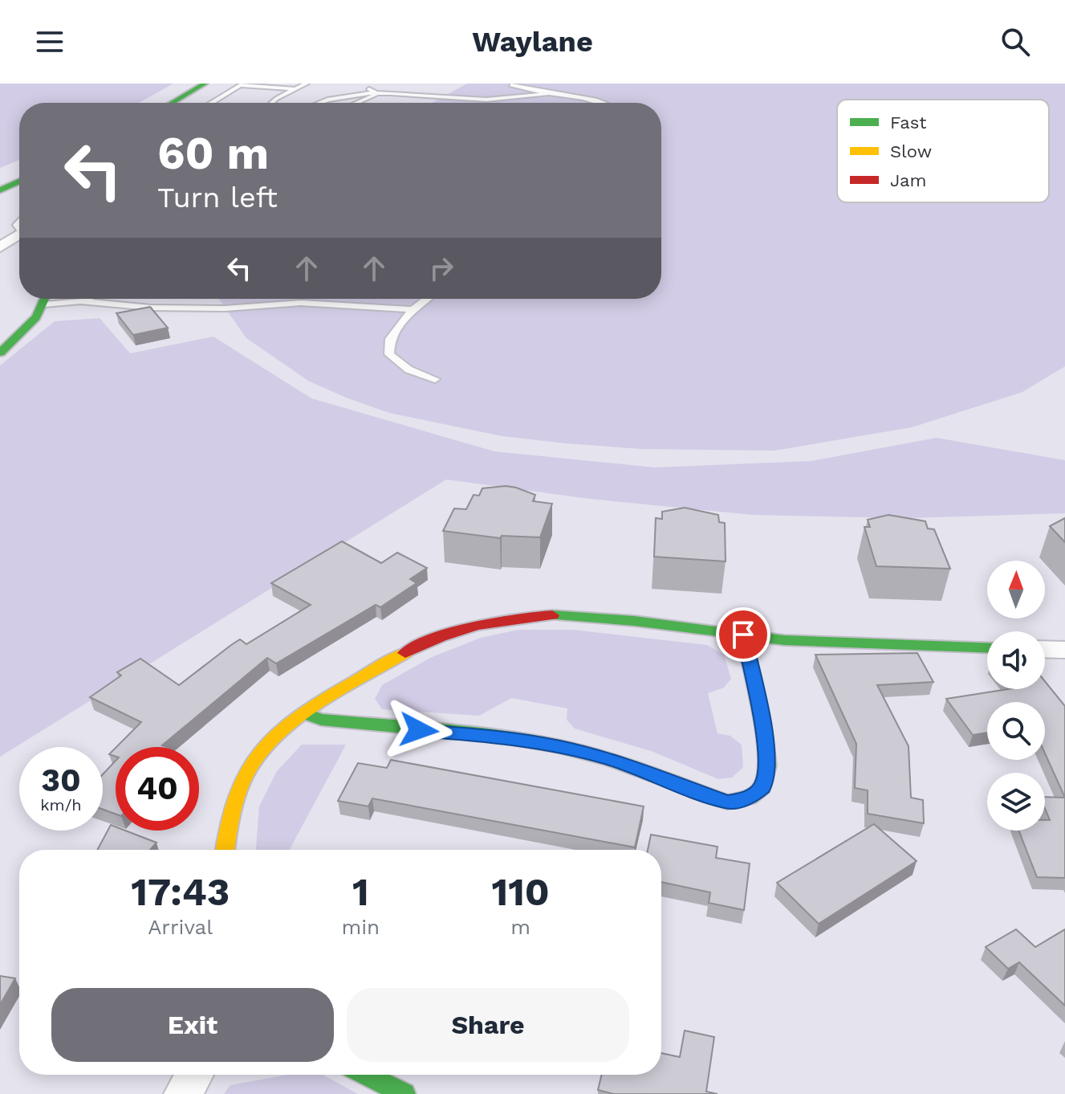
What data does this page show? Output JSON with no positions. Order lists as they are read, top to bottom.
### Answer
{
  "legend": ["Fast", "Slow", "Jam"],
  "north": "top",
  "page": {
    "header": "Waylane",
    "turn": ["60 m", "Turn left"],
    "speed": "30 km/h",
    "limit": "40",
    "eta": [
      "17:43",
      "Arrival",
      "1",
      "min",
      "110",
      "m"
    ],
    "buttons": ["Exit", "Share"]
  }
}
